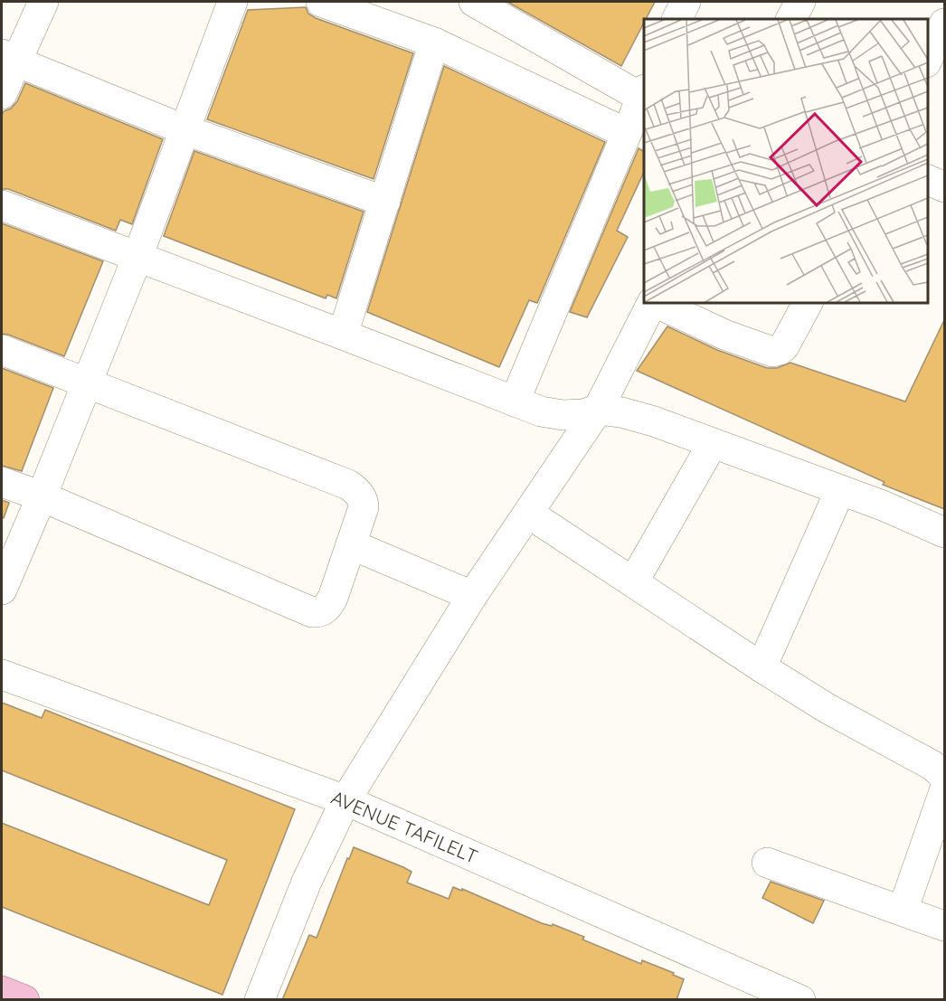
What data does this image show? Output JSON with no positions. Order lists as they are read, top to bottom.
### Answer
{
  "streets": {
    "street": ["AVENUE TAFILELT"]
  }
}
